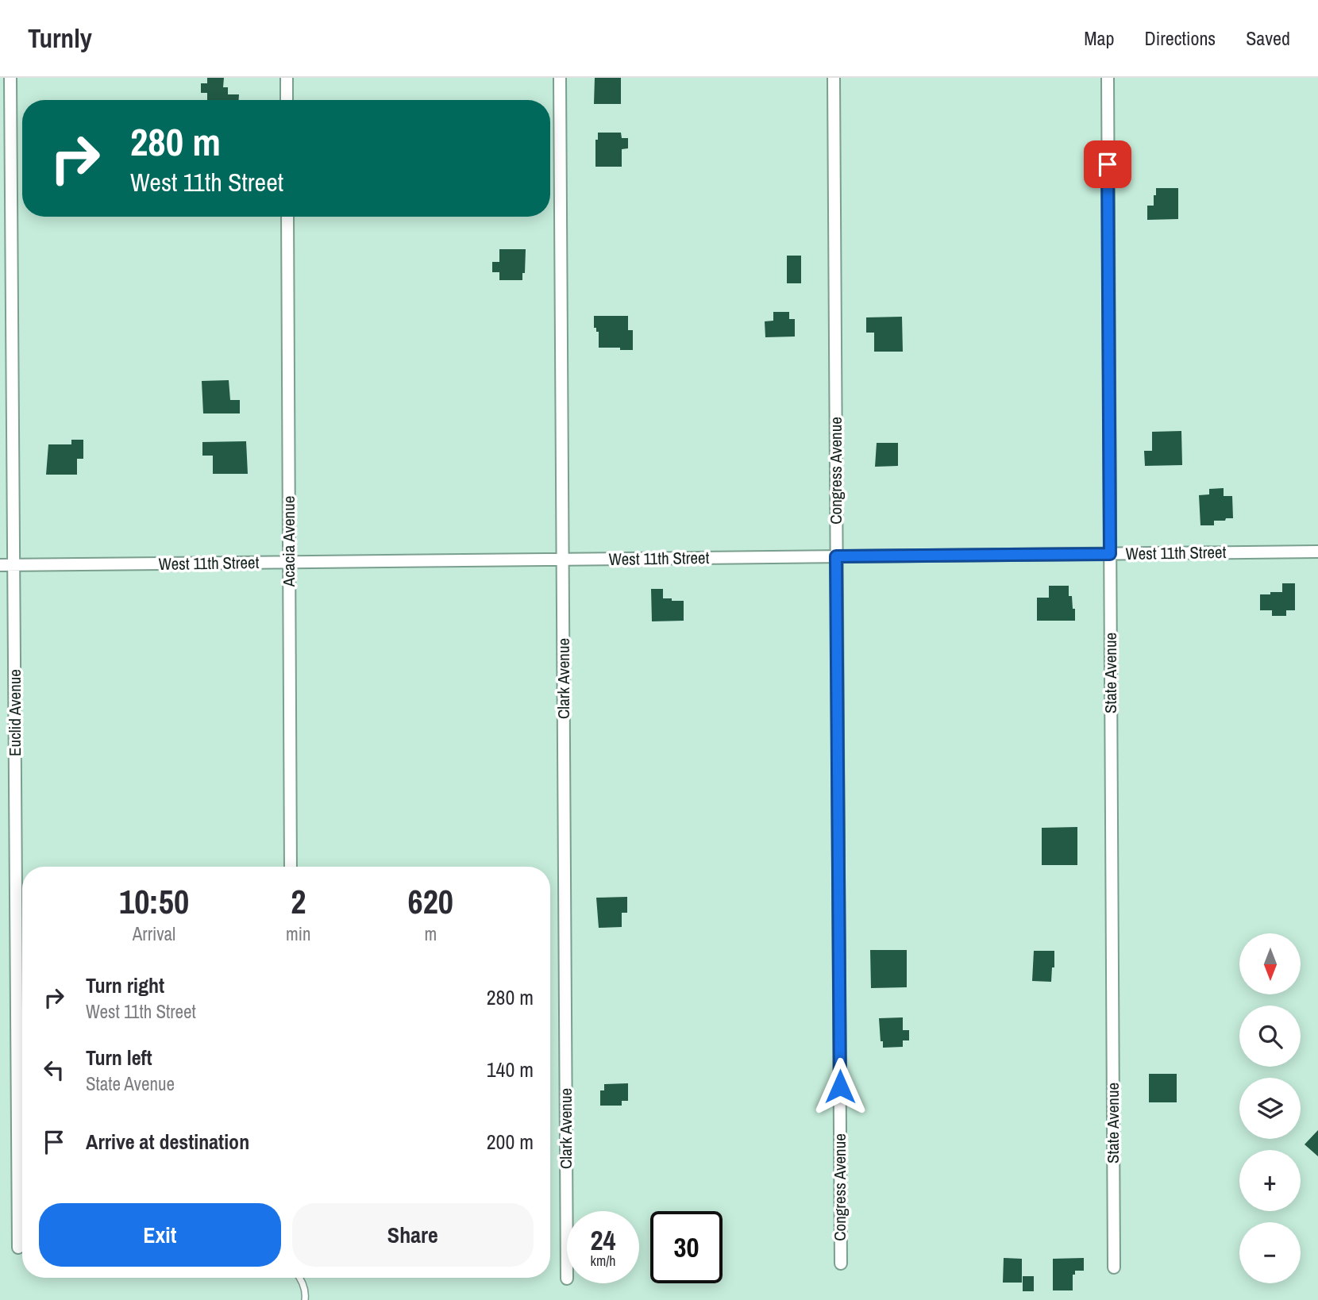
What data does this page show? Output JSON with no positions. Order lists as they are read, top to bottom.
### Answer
{
  "streets": {
    "street": [
      "Congress Avenue",
      "Acacia Avenue",
      "West 11th Street",
      "State Avenue",
      "Clark Avenue",
      "Euclid Avenue"
    ]
  },
  "crossings": [
    ["Congress Avenue", "West 11th Street"],
    ["Acacia Avenue", "West 11th Street"],
    ["West 11th Street", "State Avenue"],
    ["West 11th Street", "Clark Avenue"],
    ["West 11th Street", "Euclid Avenue"]
  ],
  "north": "bottom",
  "page": {
    "header": "Turnly",
    "nav": ["Map", "Directions", "Saved"],
    "turn": ["280 m", "West 11th Street"],
    "eta": [
      "10:50",
      "Arrival",
      "2",
      "min",
      "620",
      "m"
    ],
    "map_buttons": ["+", "−"],
    "list": [
      {
        "name": "Turn right",
        "note": "West 11th Street",
        "value": "280 m"
      },
      {
        "name": "Turn left",
        "note": "State Avenue",
        "value": "140 m"
      },
      {
        "name": "Arrive at destination",
        "value": "200 m"
      }
    ],
    "buttons": ["Exit", "Share"],
    "speed": "24 km/h",
    "limit": "30"
  }
}
